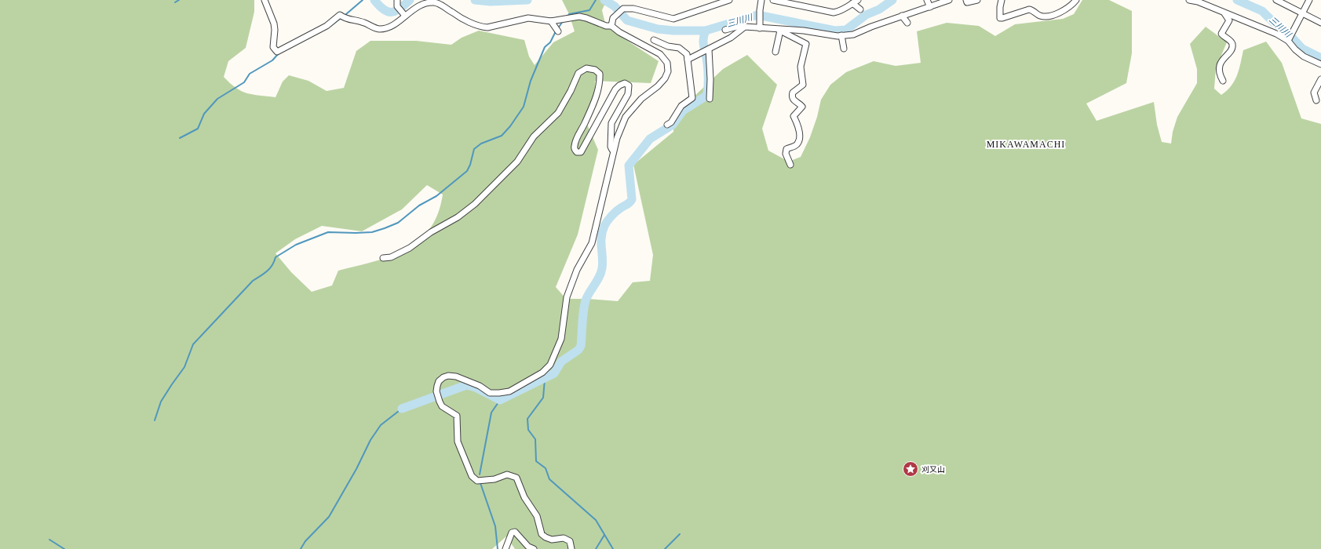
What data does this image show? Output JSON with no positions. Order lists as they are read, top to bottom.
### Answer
{
  "districts": ["MIKAWAMACHI"],
  "water": ["三川川"],
  "places": {
    "place": ["刈又山"]
  }
}
